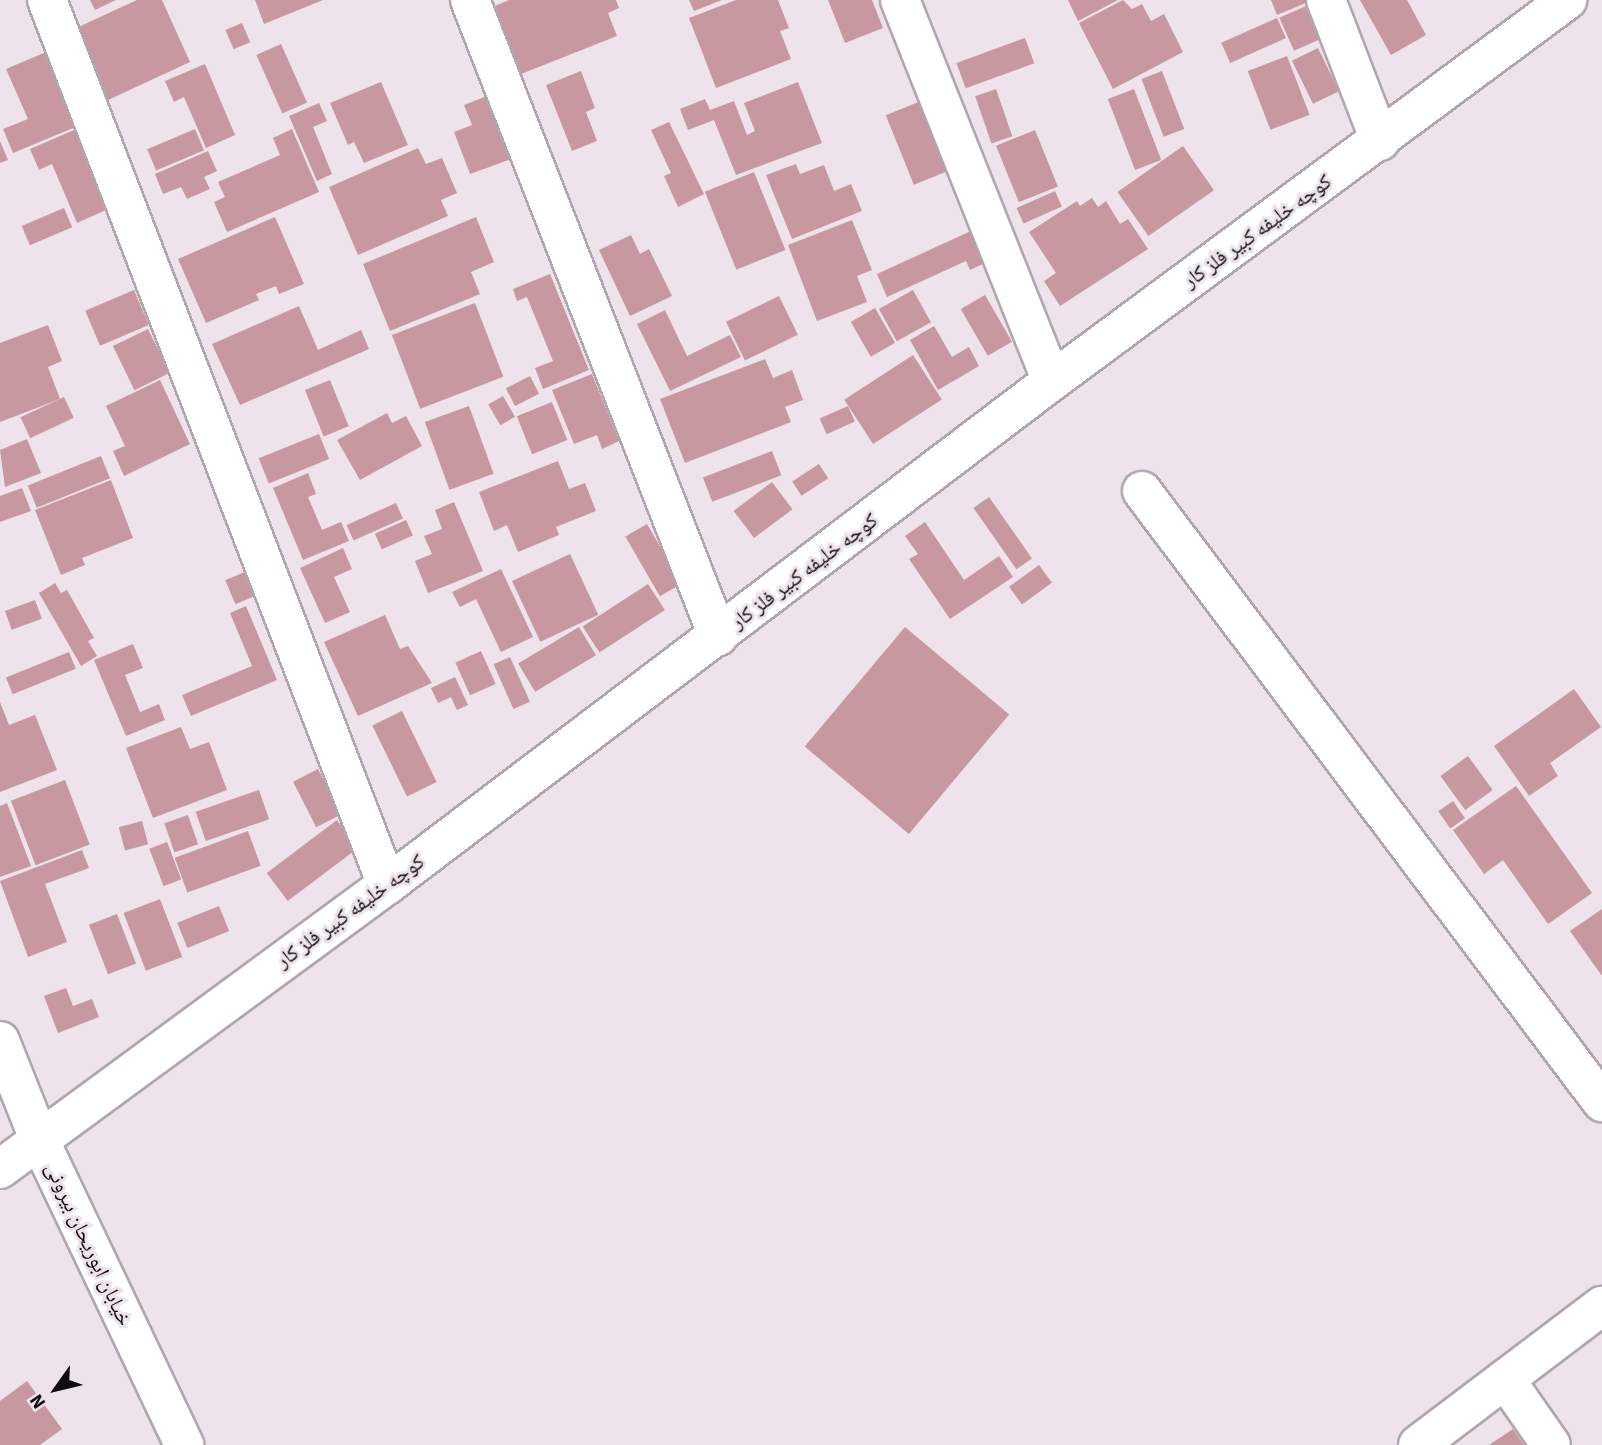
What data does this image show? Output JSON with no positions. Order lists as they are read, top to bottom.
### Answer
{
  "streets": {
    "street": ["کوچه خلیفه کبیر فلز کار", "خیابان ابوریحان بیرونی"]
  },
  "crossings": [
    ["کوچه خلیفه کبیر فلز کار", "خیابان ابوریحان بیرونی"]
  ],
  "north": "bottom left"
}
